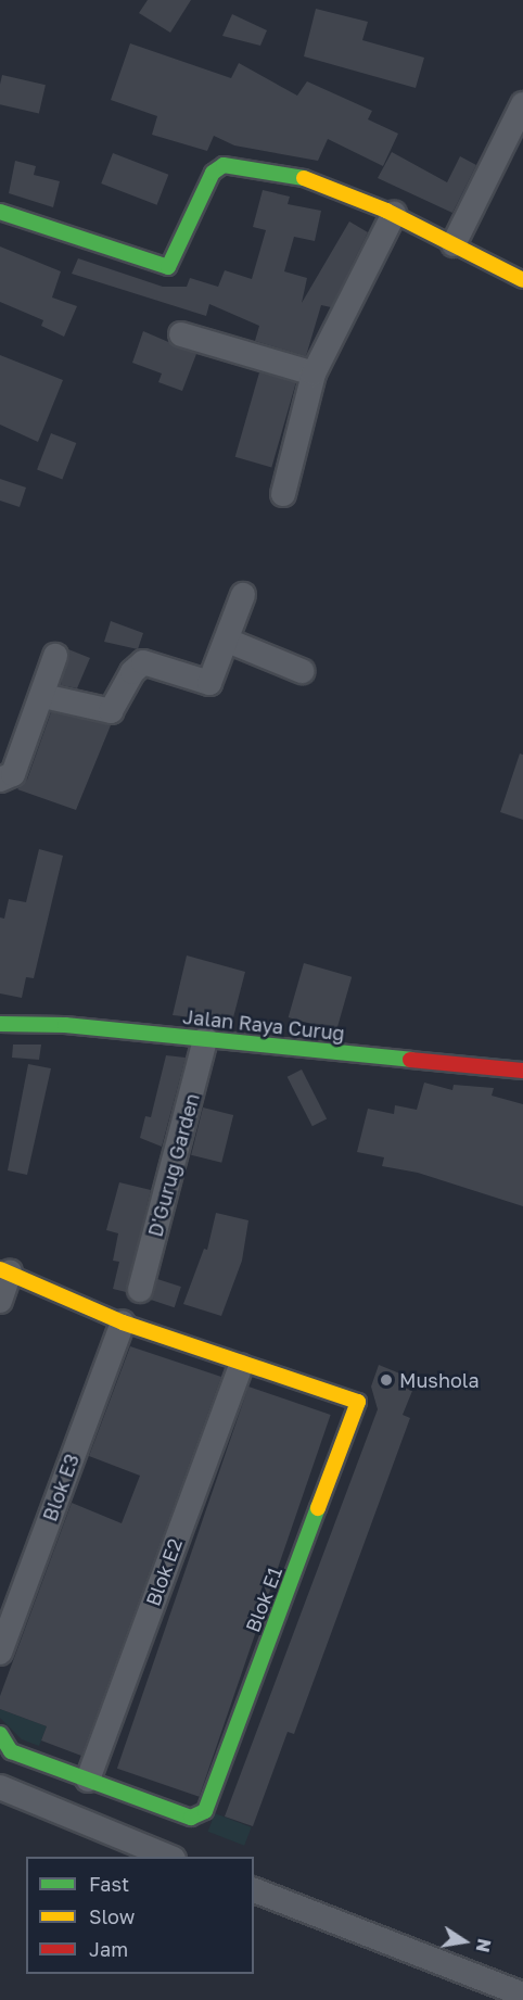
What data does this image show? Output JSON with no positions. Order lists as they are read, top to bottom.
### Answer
{
  "streets": {
    "street": [
      "Jalan Raya Curug",
      "D'Gurug Garden",
      "Blok E3",
      "Blok E2",
      "Blok E1"
    ]
  },
  "crossings": [
    ["Jalan Raya Curug", "D'Gurug Garden"],
    ["Blok E2", "Blok E1"]
  ],
  "places": ["Mushola"],
  "legend": ["Fast", "Slow", "Jam"],
  "north": "right"
}
